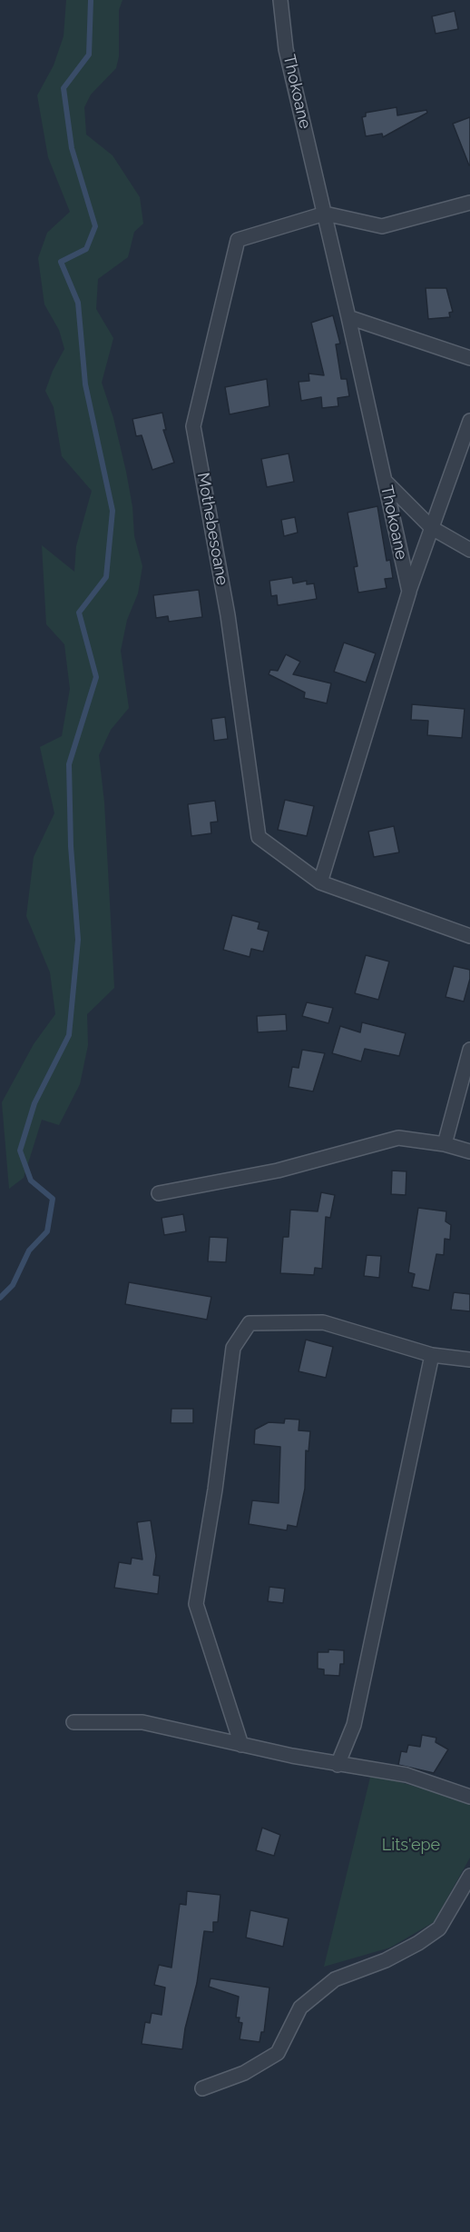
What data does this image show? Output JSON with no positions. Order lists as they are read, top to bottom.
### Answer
{
  "streets": {
    "street": ["Thokoane", "Mothebesoane"]
  },
  "crossings": [
    ["Thokoane", "Mothebesoane"]
  ],
  "parks": ["Lits'epe"]
}
